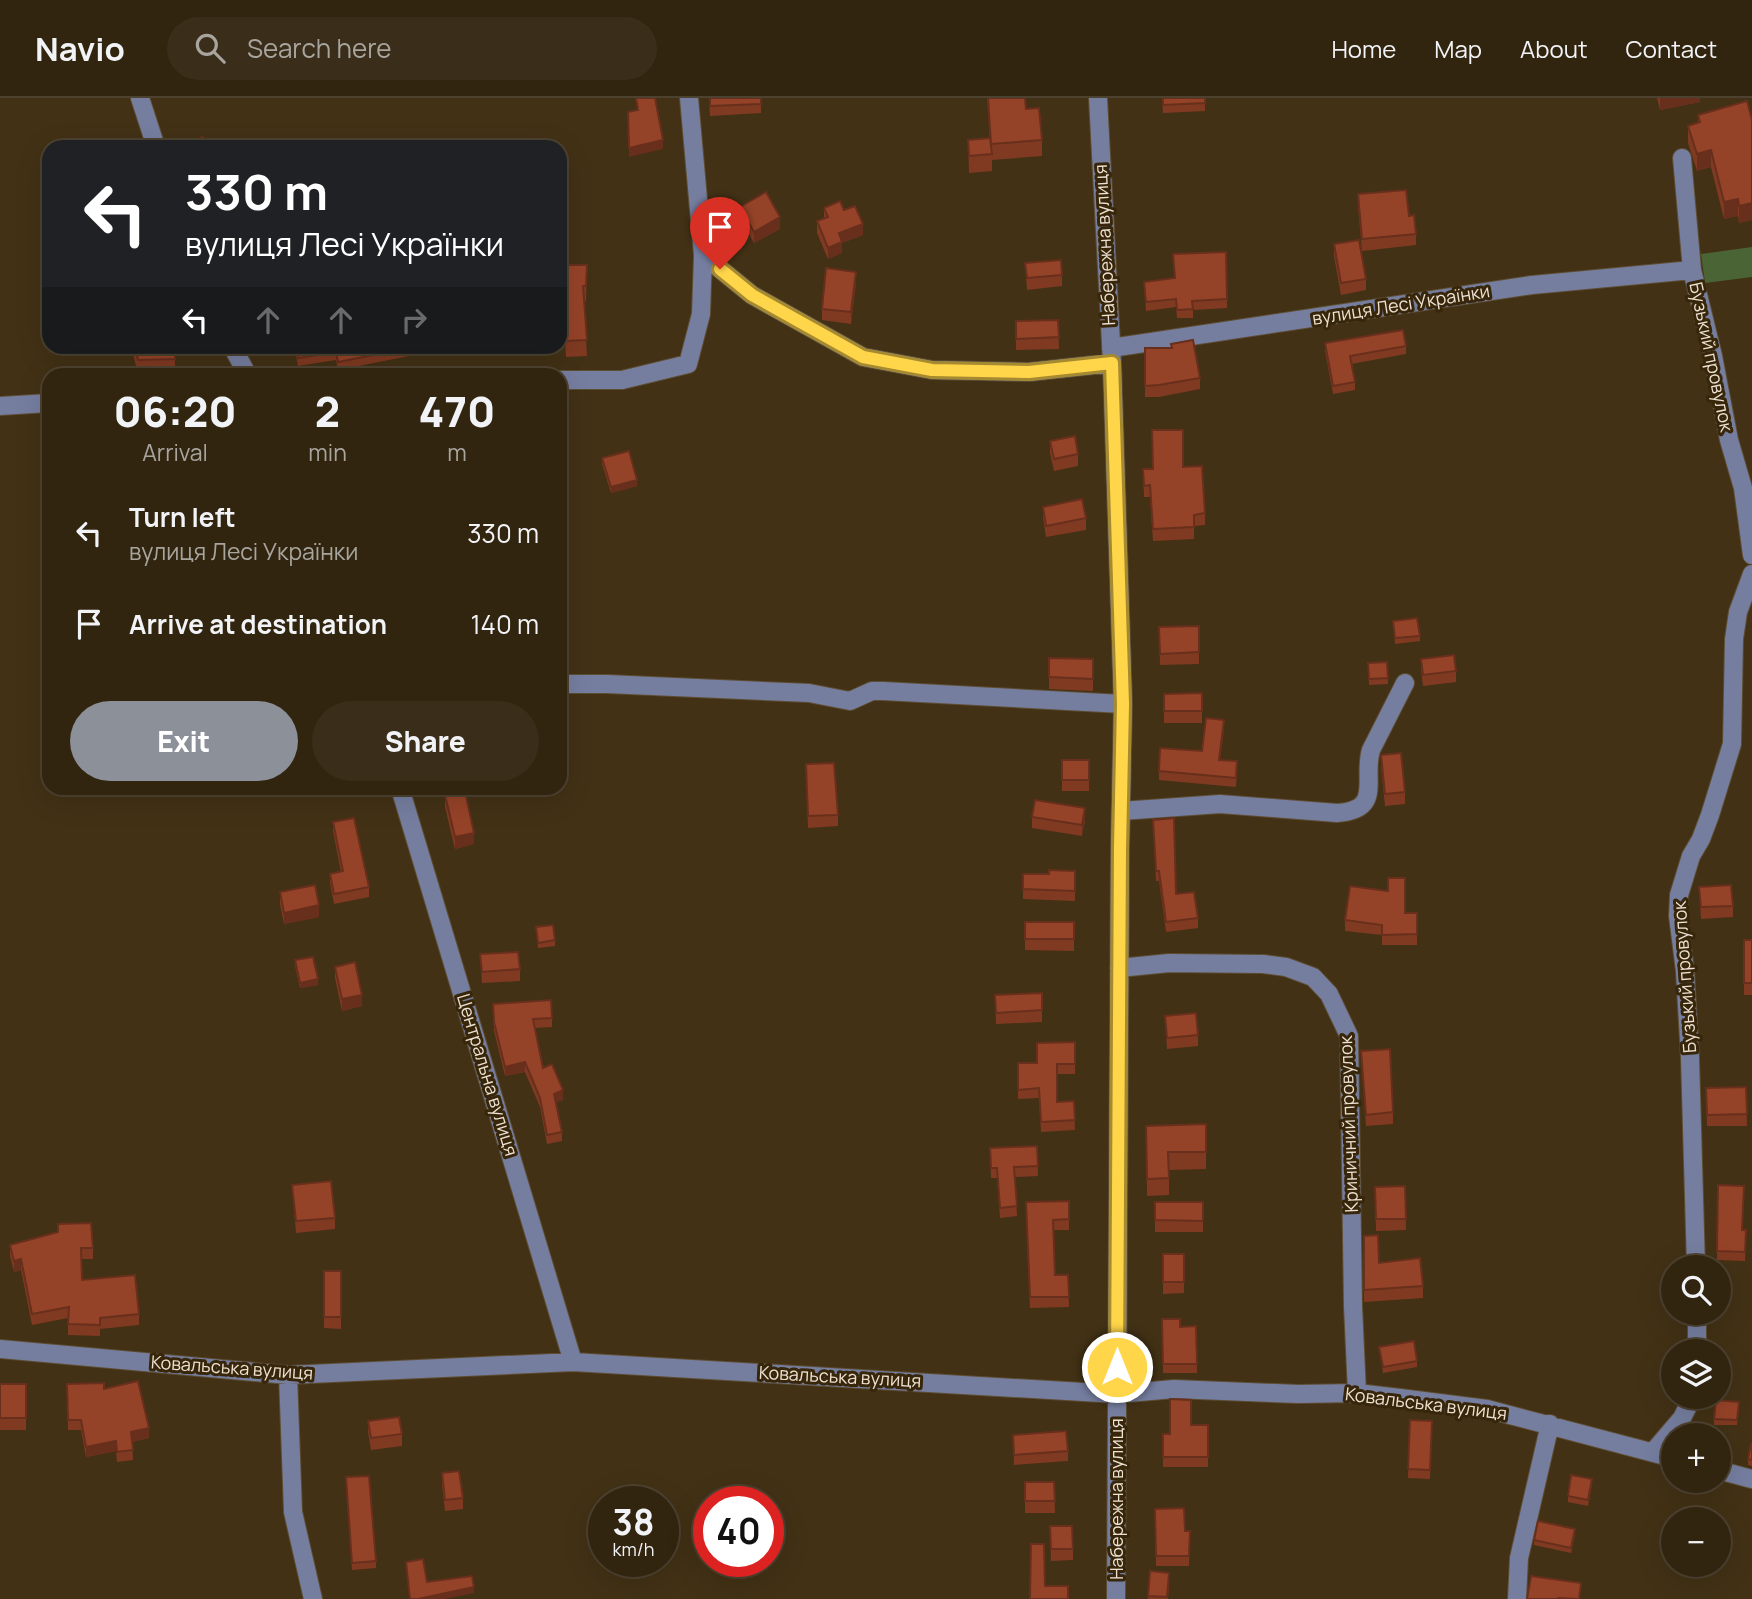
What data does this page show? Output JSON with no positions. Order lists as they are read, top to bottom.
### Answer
{
  "streets": {
    "street": [
      "Набережна вулиця",
      "вулиця Лесі Українки",
      "Бузький провулок",
      "Центральна вулиця",
      "Криничний провулок",
      "Ковальська вулиця"
    ]
  },
  "crossings": [
    ["Набережна вулиця", "вулиця Лесі Українки"],
    ["Набережна вулиця", "Криничний провулок"],
    ["Набережна вулиця", "Ковальська вулиця"],
    ["вулиця Лесі Українки", "Бузький провулок"],
    ["Центральна вулиця", "Ковальська вулиця"],
    ["Криничний провулок", "Ковальська вулиця"]
  ],
  "page": {
    "header": "Navio",
    "search": "Search here",
    "nav": [
      "Home",
      "Map",
      "About",
      "Contact"
    ],
    "turn": ["330 m", "вулиця Лесі Українки"],
    "eta": [
      "06:20",
      "Arrival",
      "2",
      "min",
      "470",
      "m"
    ],
    "list": [
      {
        "name": "Turn left",
        "note": "вулиця Лесі Українки",
        "value": "330 m"
      },
      {
        "name": "Arrive at destination",
        "value": "140 m"
      }
    ],
    "buttons": ["Exit", "Share"],
    "map_buttons": ["+", "−"],
    "speed": "38 km/h",
    "limit": "40"
  }
}
